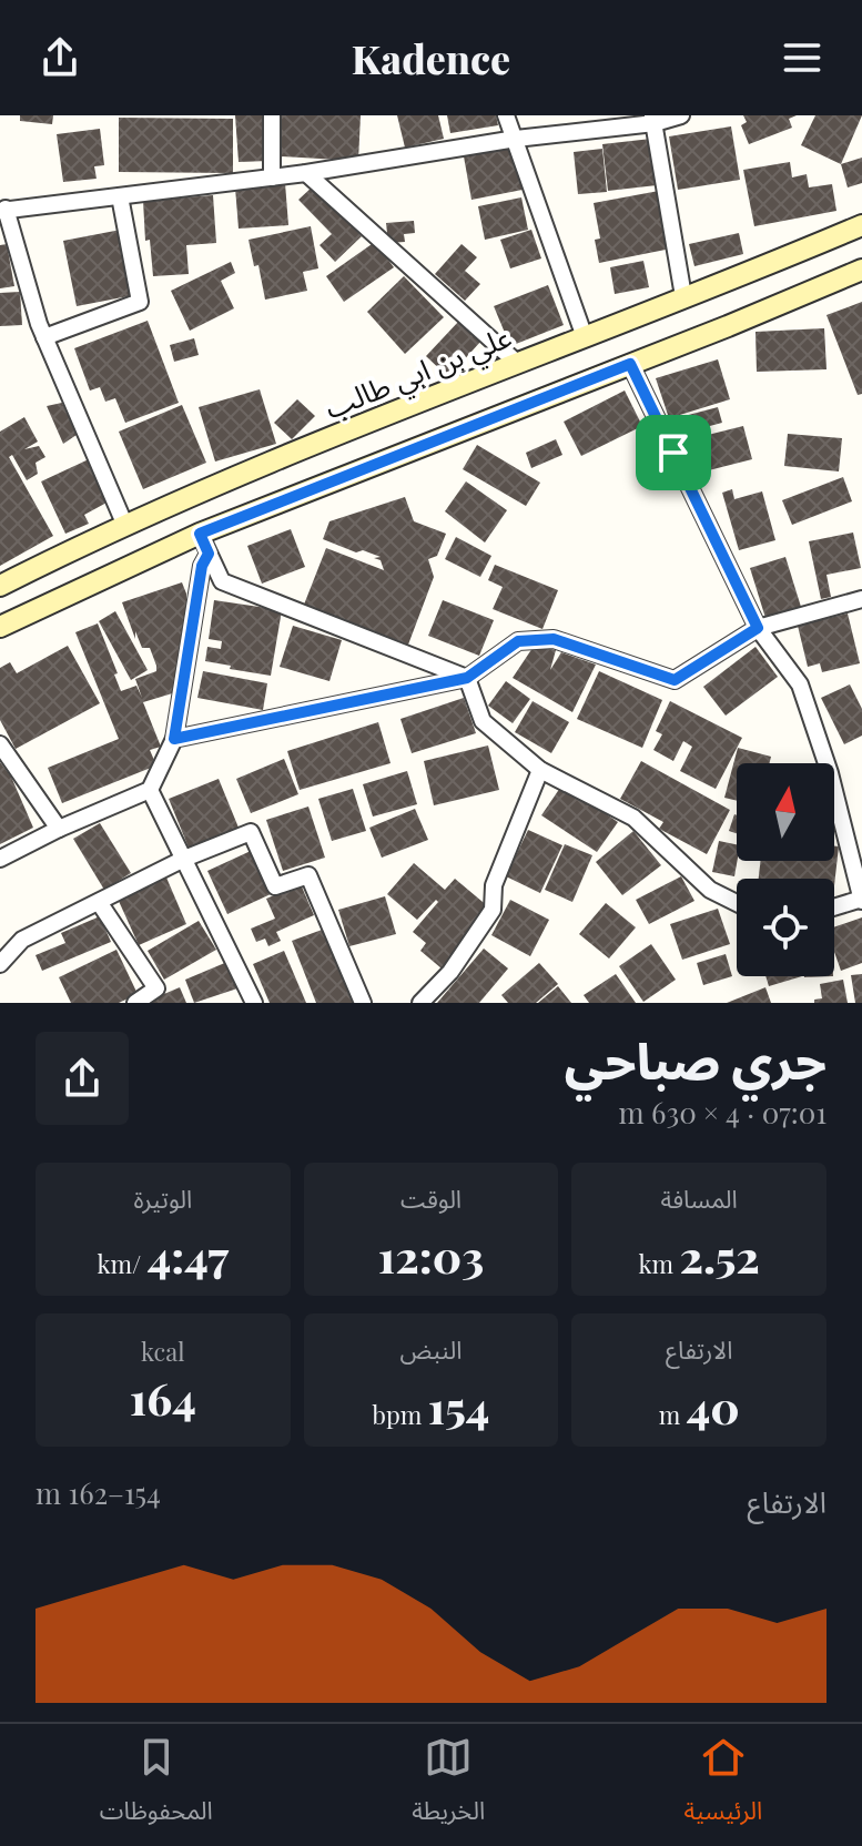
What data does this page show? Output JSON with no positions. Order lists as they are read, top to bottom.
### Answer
{
  "streets": {
    "main road": ["علي بن ابي طالب"]
  },
  "north": "top",
  "page": {
    "header": "Kadence",
    "heading": ["جري صباحي", "07:01 · 4 × 630 m"],
    "stats": [
      ["المسافة", "2.52 km"],
      ["الوقت", "12:03"],
      ["الوتيرة", "4:47 /km"],
      ["الارتفاع", "40 m"],
      ["النبض", "154 bpm"],
      ["kcal", "164"]
    ],
    "chart": ["الارتفاع", "154–162 m"],
    "tabs": ["الرئيسية", "الخريطة", "المحفوظات"]
  }
}
